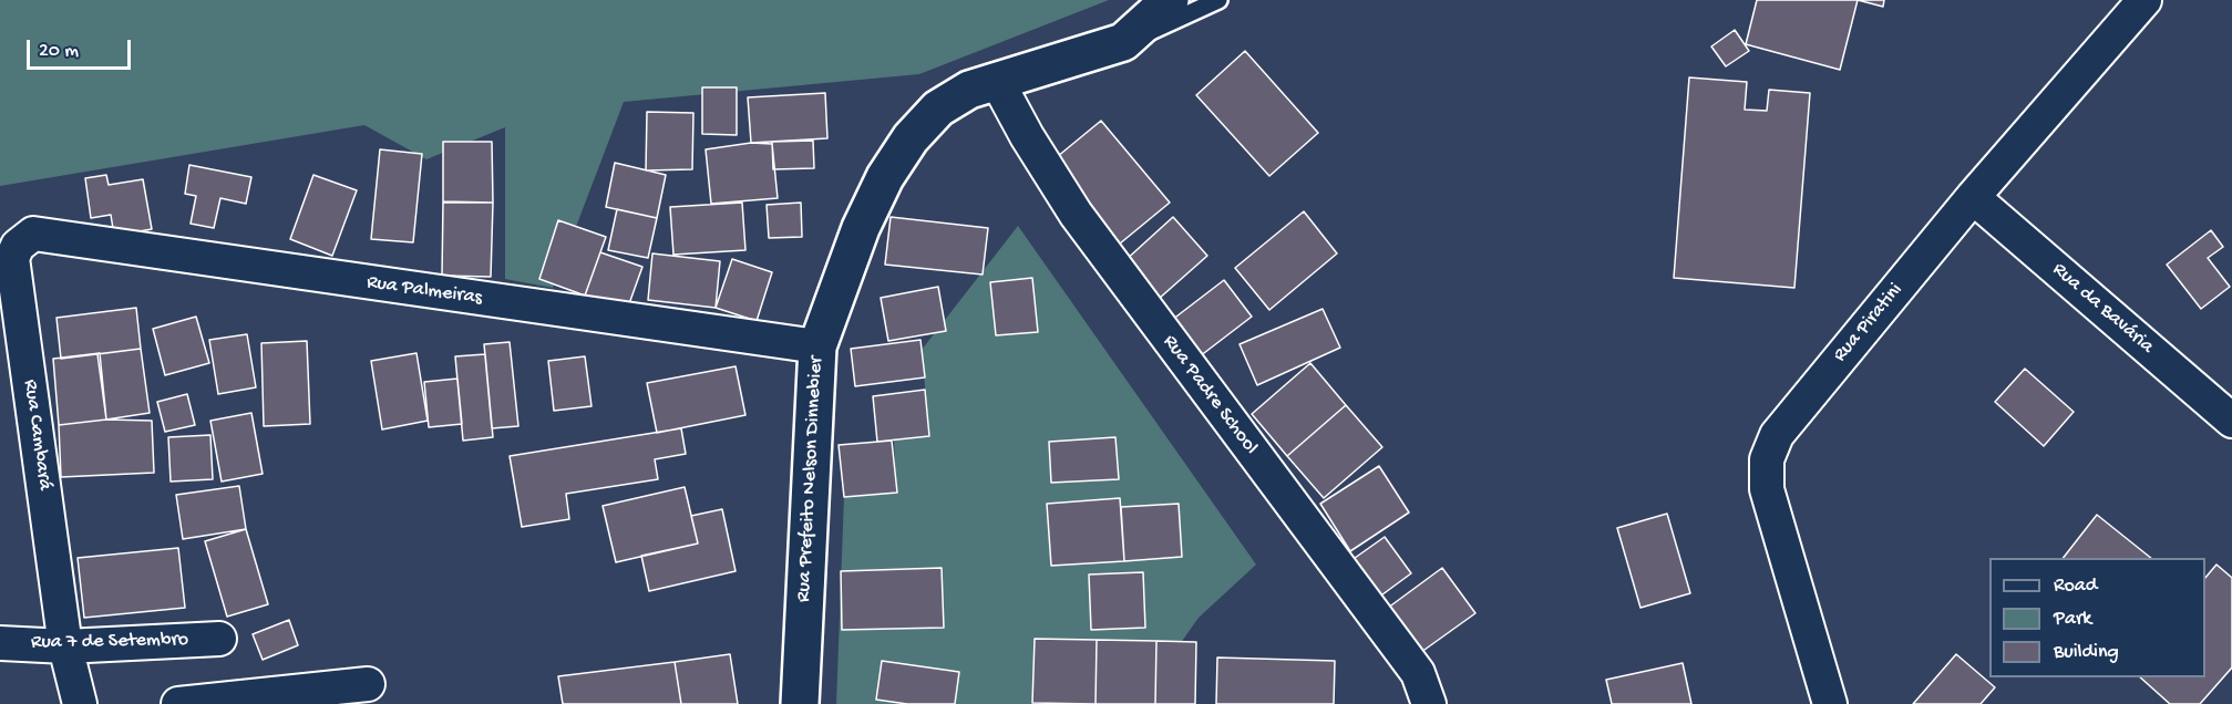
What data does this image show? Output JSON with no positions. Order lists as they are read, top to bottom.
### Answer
{
  "streets": {
    "street": [
      "Rua Palmeiras",
      "Rua da Bavária",
      "Rua Piratini",
      "Rua Padre School",
      "Rua Cambará",
      "Rua Prefeito Nelson Dinnebier",
      "Rua 7 de Setembro"
    ]
  },
  "crossings": [
    ["Rua Palmeiras", "Rua Cambará"],
    ["Rua Palmeiras", "Rua Prefeito Nelson Dinnebier"],
    ["Rua da Bavária", "Rua Piratini"],
    ["Rua Padre School", "Rua Prefeito Nelson Dinnebier"],
    ["Rua Cambará", "Rua 7 de Setembro"]
  ],
  "legend": ["Road", "Park", "Building"],
  "scale_bar": "20 m"
}
